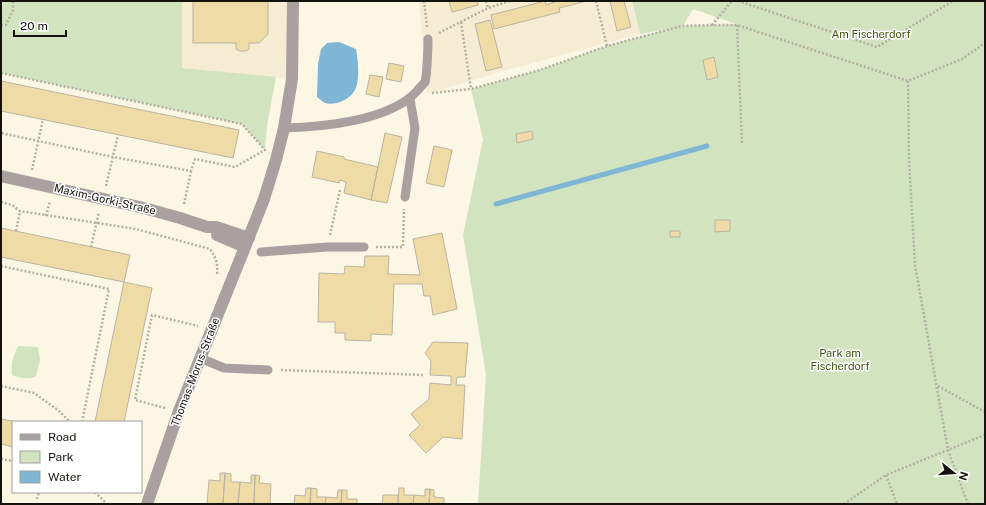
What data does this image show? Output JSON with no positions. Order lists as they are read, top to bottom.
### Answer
{
  "streets": {
    "street": ["Maxim-Gorki-Straße", "Thomas-Morus-Straße"]
  },
  "crossings": [
    ["Maxim-Gorki-Straße", "Thomas-Morus-Straße"]
  ],
  "parks": ["Am Fischerdorf", "Park am Fischerdorf"],
  "legend": ["Road", "Park", "Water"],
  "scale_bar": "20 m",
  "north": "right"
}
